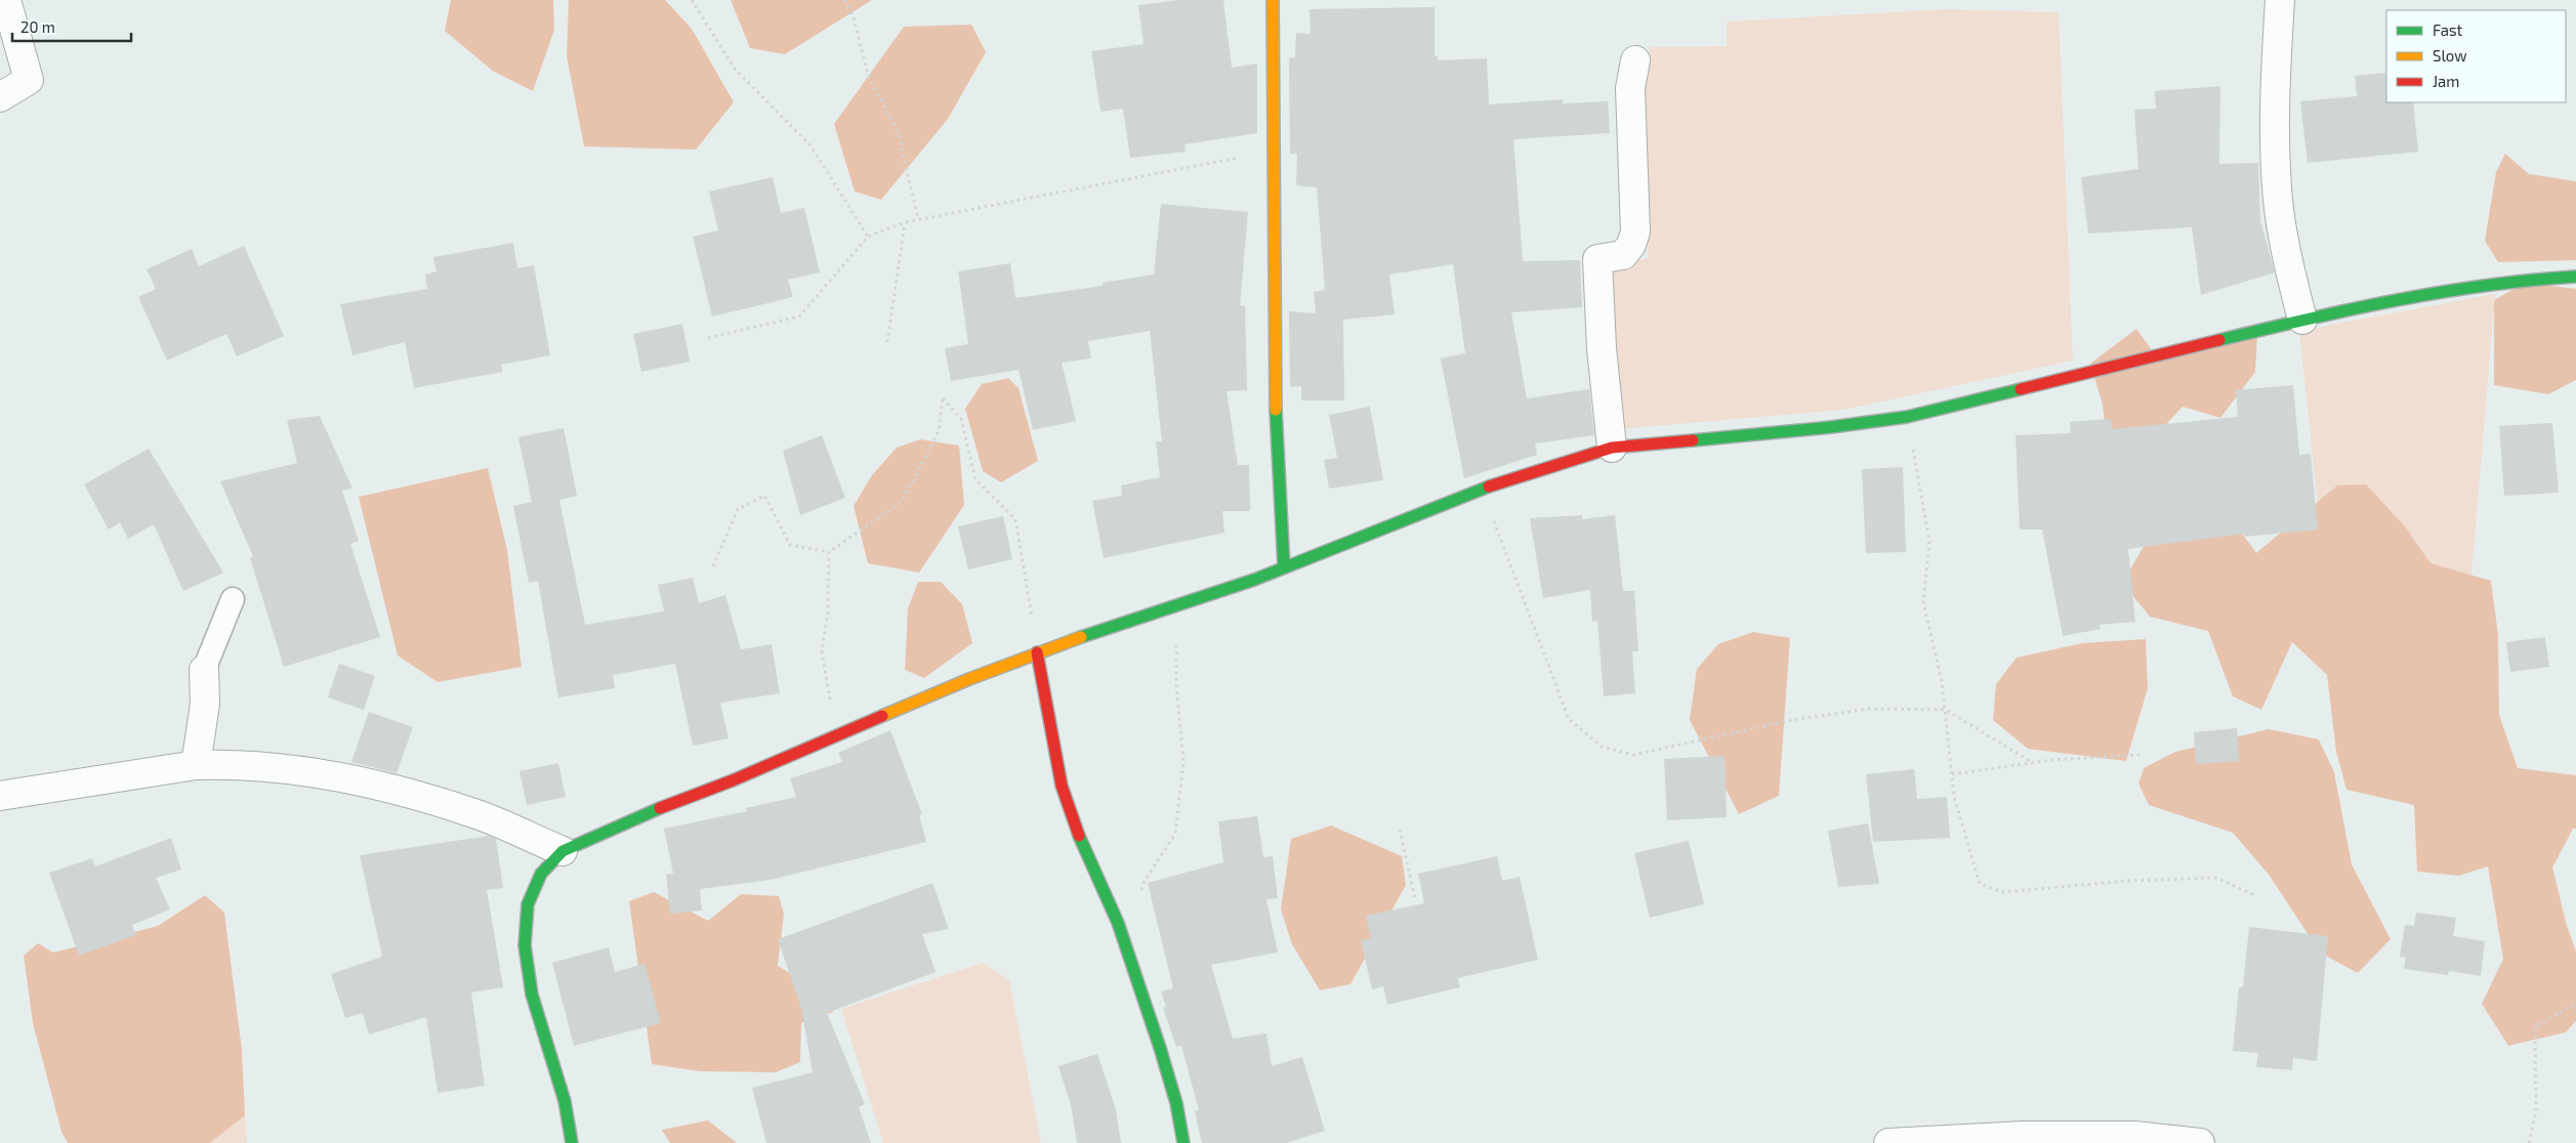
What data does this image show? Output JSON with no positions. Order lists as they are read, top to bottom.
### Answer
{
  "legend": ["Fast", "Slow", "Jam"],
  "scale_bar": "20 m"
}
